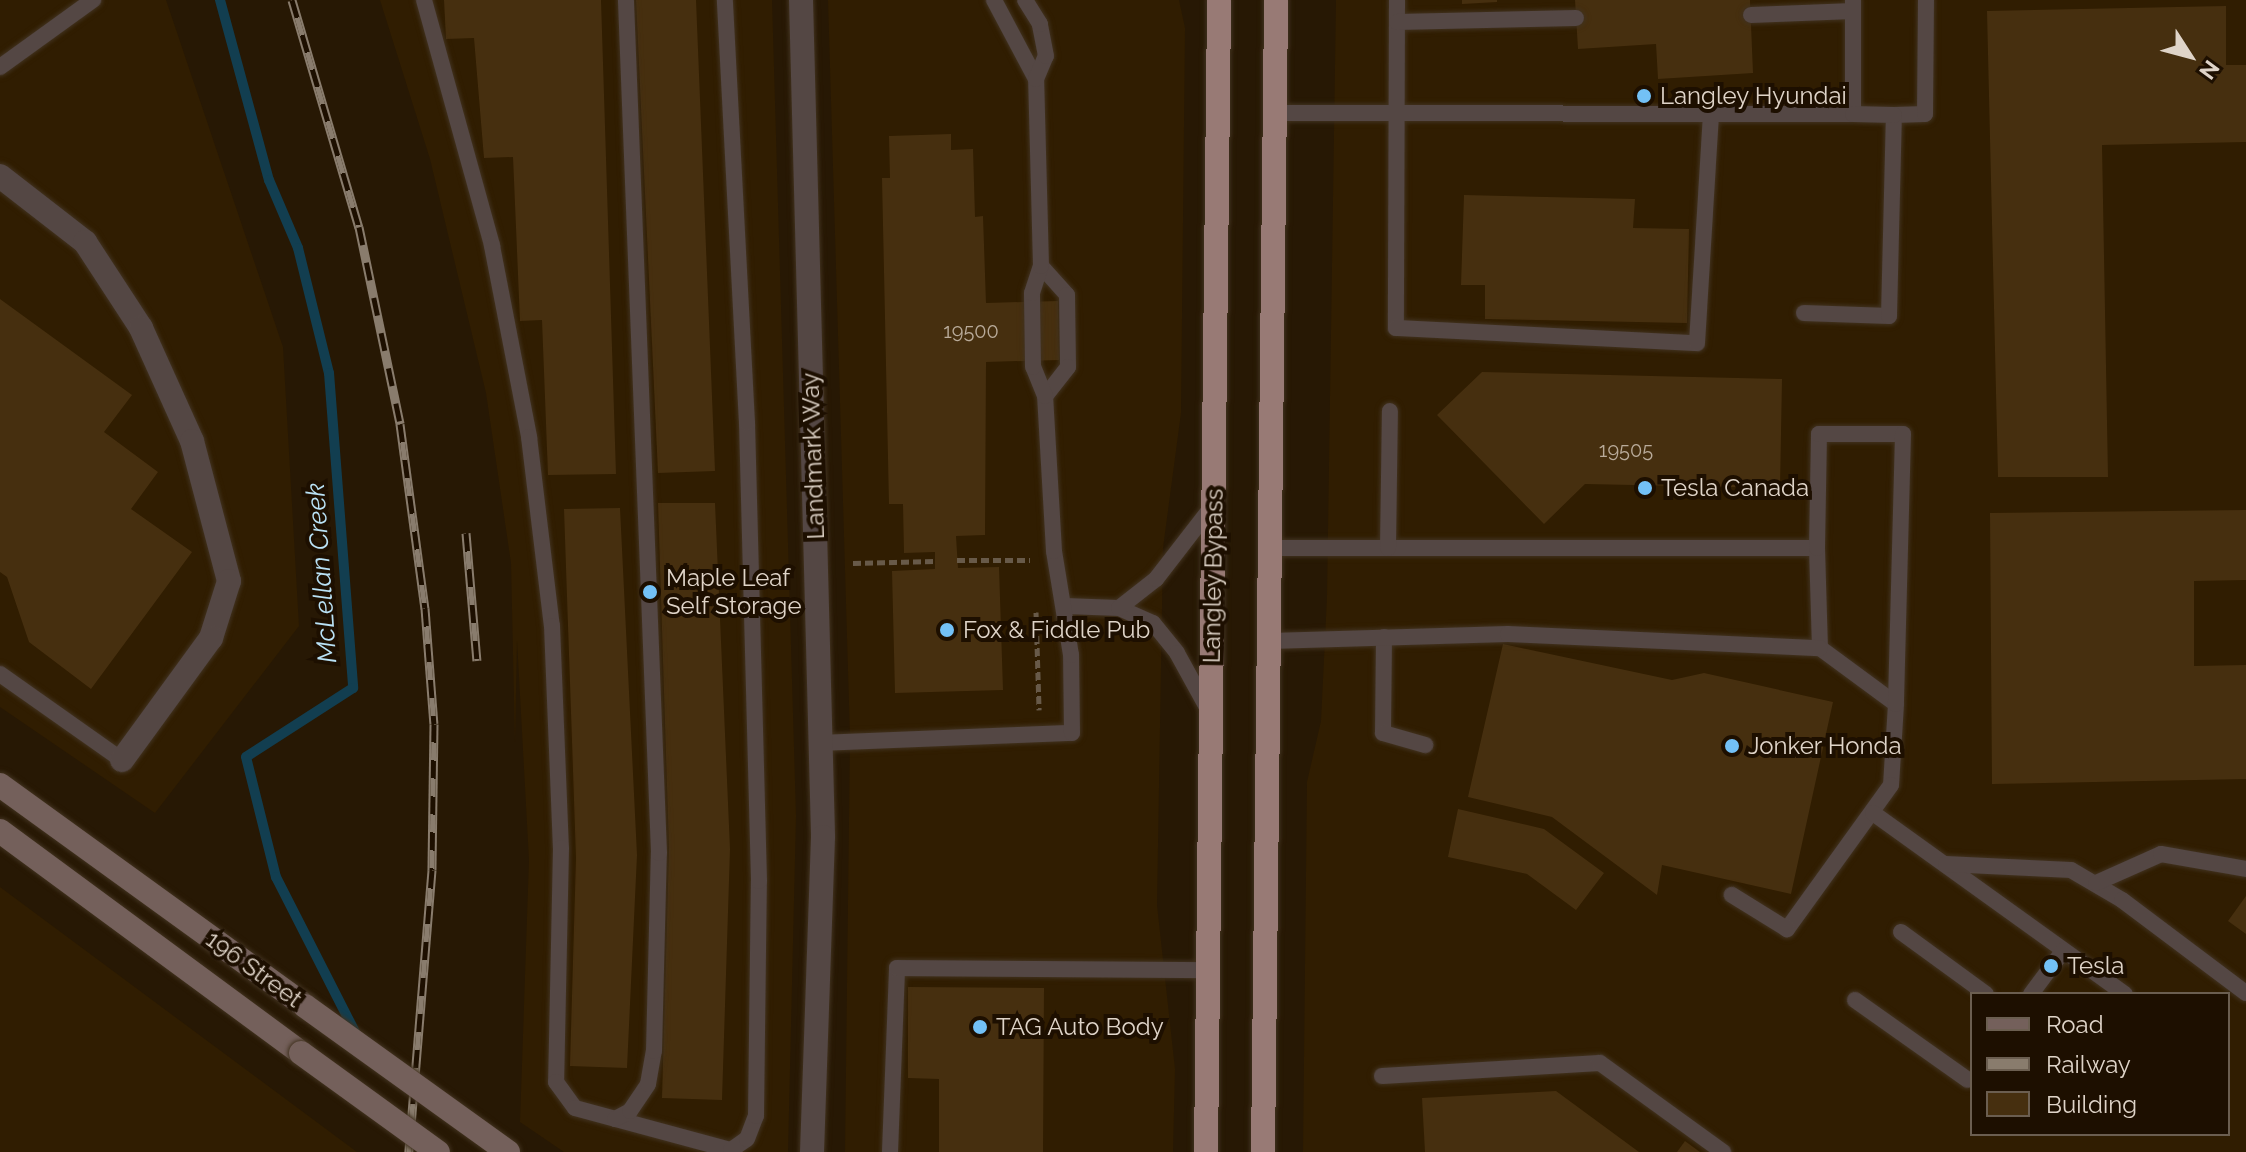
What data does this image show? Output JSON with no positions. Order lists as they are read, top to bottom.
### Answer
{
  "streets": {
    "highway": ["Langley Bypass"],
    "main road": ["196 Street"],
    "street": ["Landmark Way"]
  },
  "water": ["McLellan Creek"],
  "places": [
    "Langley Hyundai",
    "Tesla Canada",
    "Maple Leaf Self Storage",
    "Fox & Fiddle Pub",
    "Jonker Honda",
    "Tesla",
    "TAG Auto Body"
  ],
  "house_numbers": ["19500", "19505"],
  "legend": ["Road", "Railway", "Building"],
  "north": "bottom right"
}
